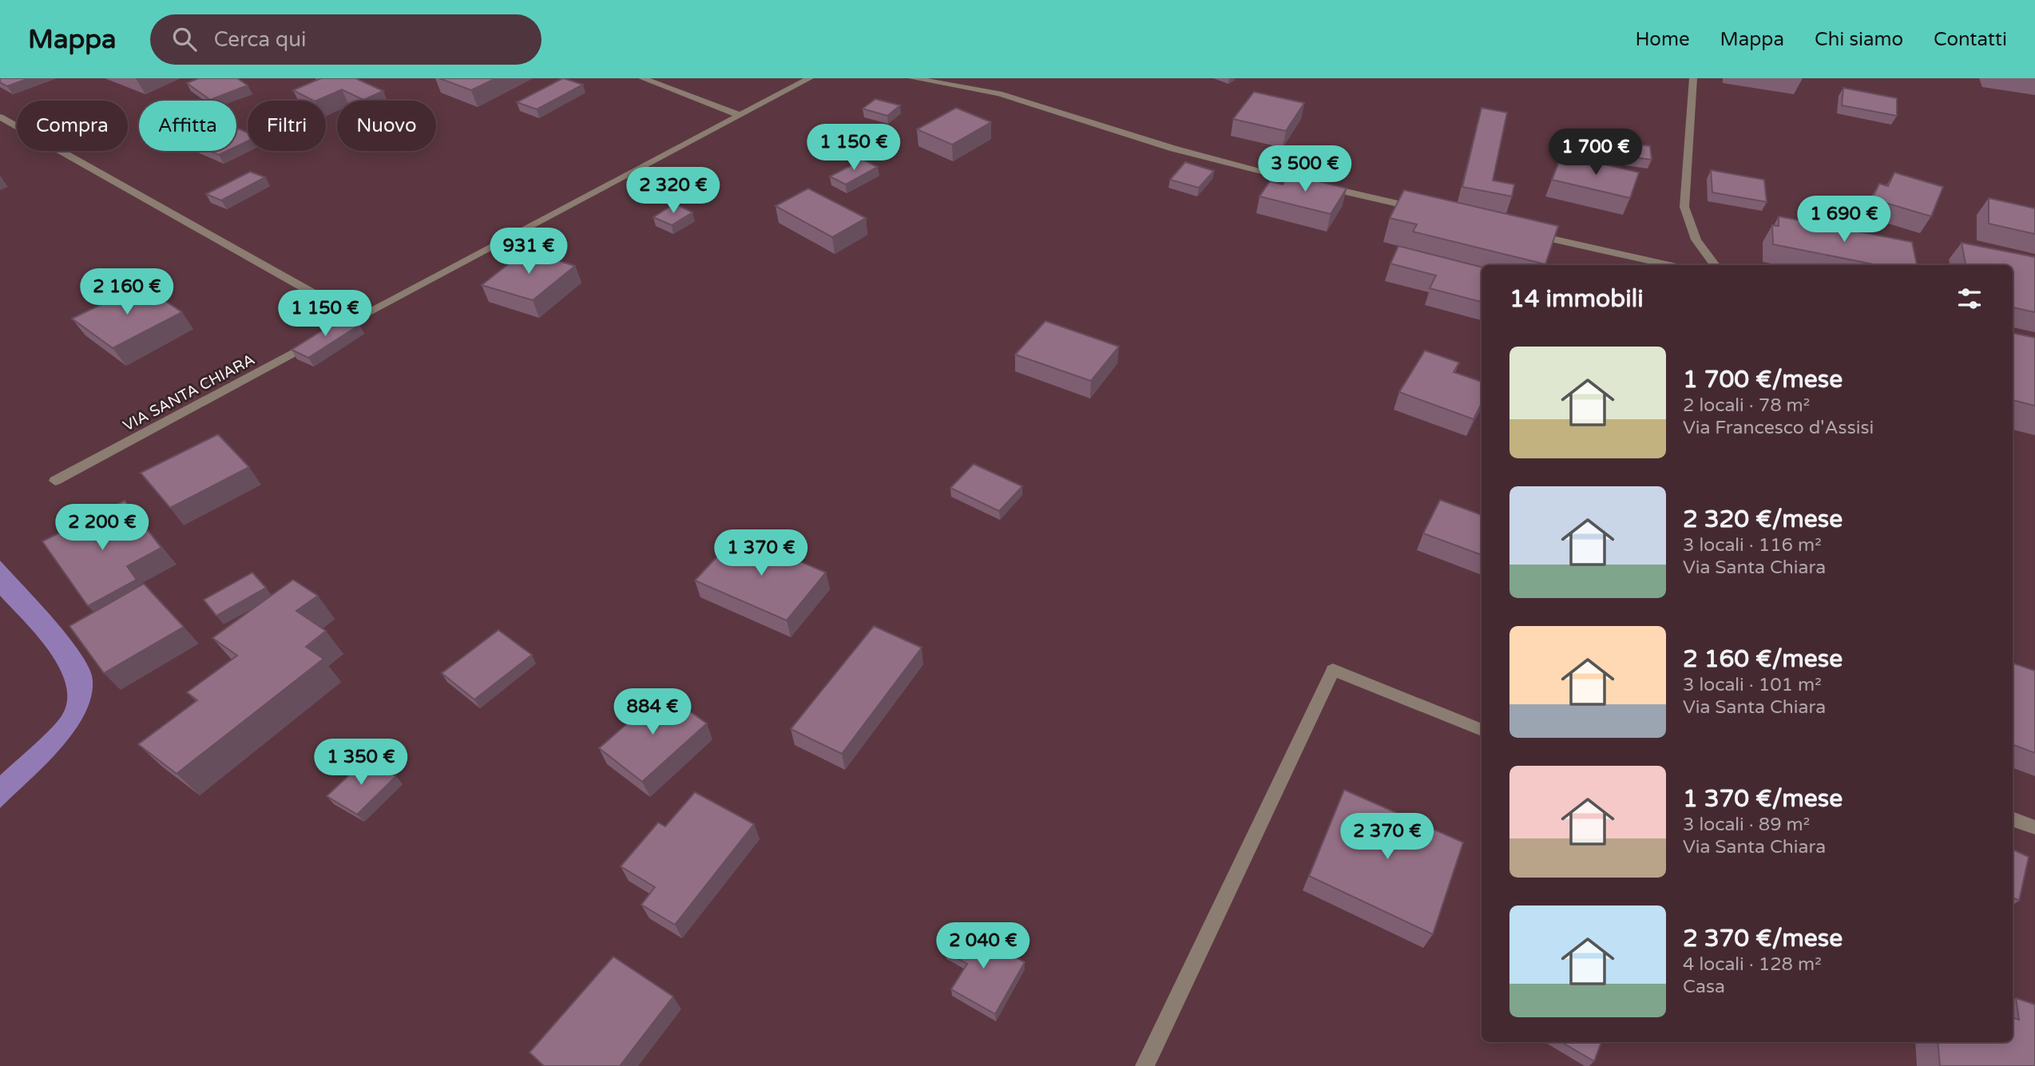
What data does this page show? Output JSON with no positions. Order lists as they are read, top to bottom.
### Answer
{
  "streets": {
    "street": ["VIA SANTA CHIARA"]
  },
  "page": {
    "header": "Mappa",
    "search": "Cerca qui",
    "nav": [
      "Home",
      "Mappa",
      "Chi siamo",
      "Contatti"
    ],
    "chip": [
      "Compra",
      "Affitta",
      "Filtri",
      "Nuovo"
    ],
    "price": [
      "1 150 €",
      "1 700 €",
      "3 500 €",
      "2 320 €",
      "1 690 €",
      "931 €",
      "2 160 €",
      "1 150 €",
      "2 200 €",
      "1 370 €",
      "884 €",
      "1 350 €",
      "2 370 €",
      "2 040 €"
    ],
    "heading": "14 immobili",
    "list": [
      {
        "name": "1 700 €/mese",
        "note": "2 locali · 78 m² · Via Francesco d'Assisi"
      },
      {
        "name": "2 320 €/mese",
        "note": "3 locali · 116 m² · Via Santa Chiara"
      },
      {
        "name": "2 160 €/mese",
        "note": "3 locali · 101 m² · Via Santa Chiara"
      },
      {
        "name": "1 370 €/mese",
        "note": "3 locali · 89 m² · Via Santa Chiara"
      },
      {
        "name": "2 370 €/mese",
        "note": "4 locali · 128 m² · Casa"
      }
    ]
  }
}
